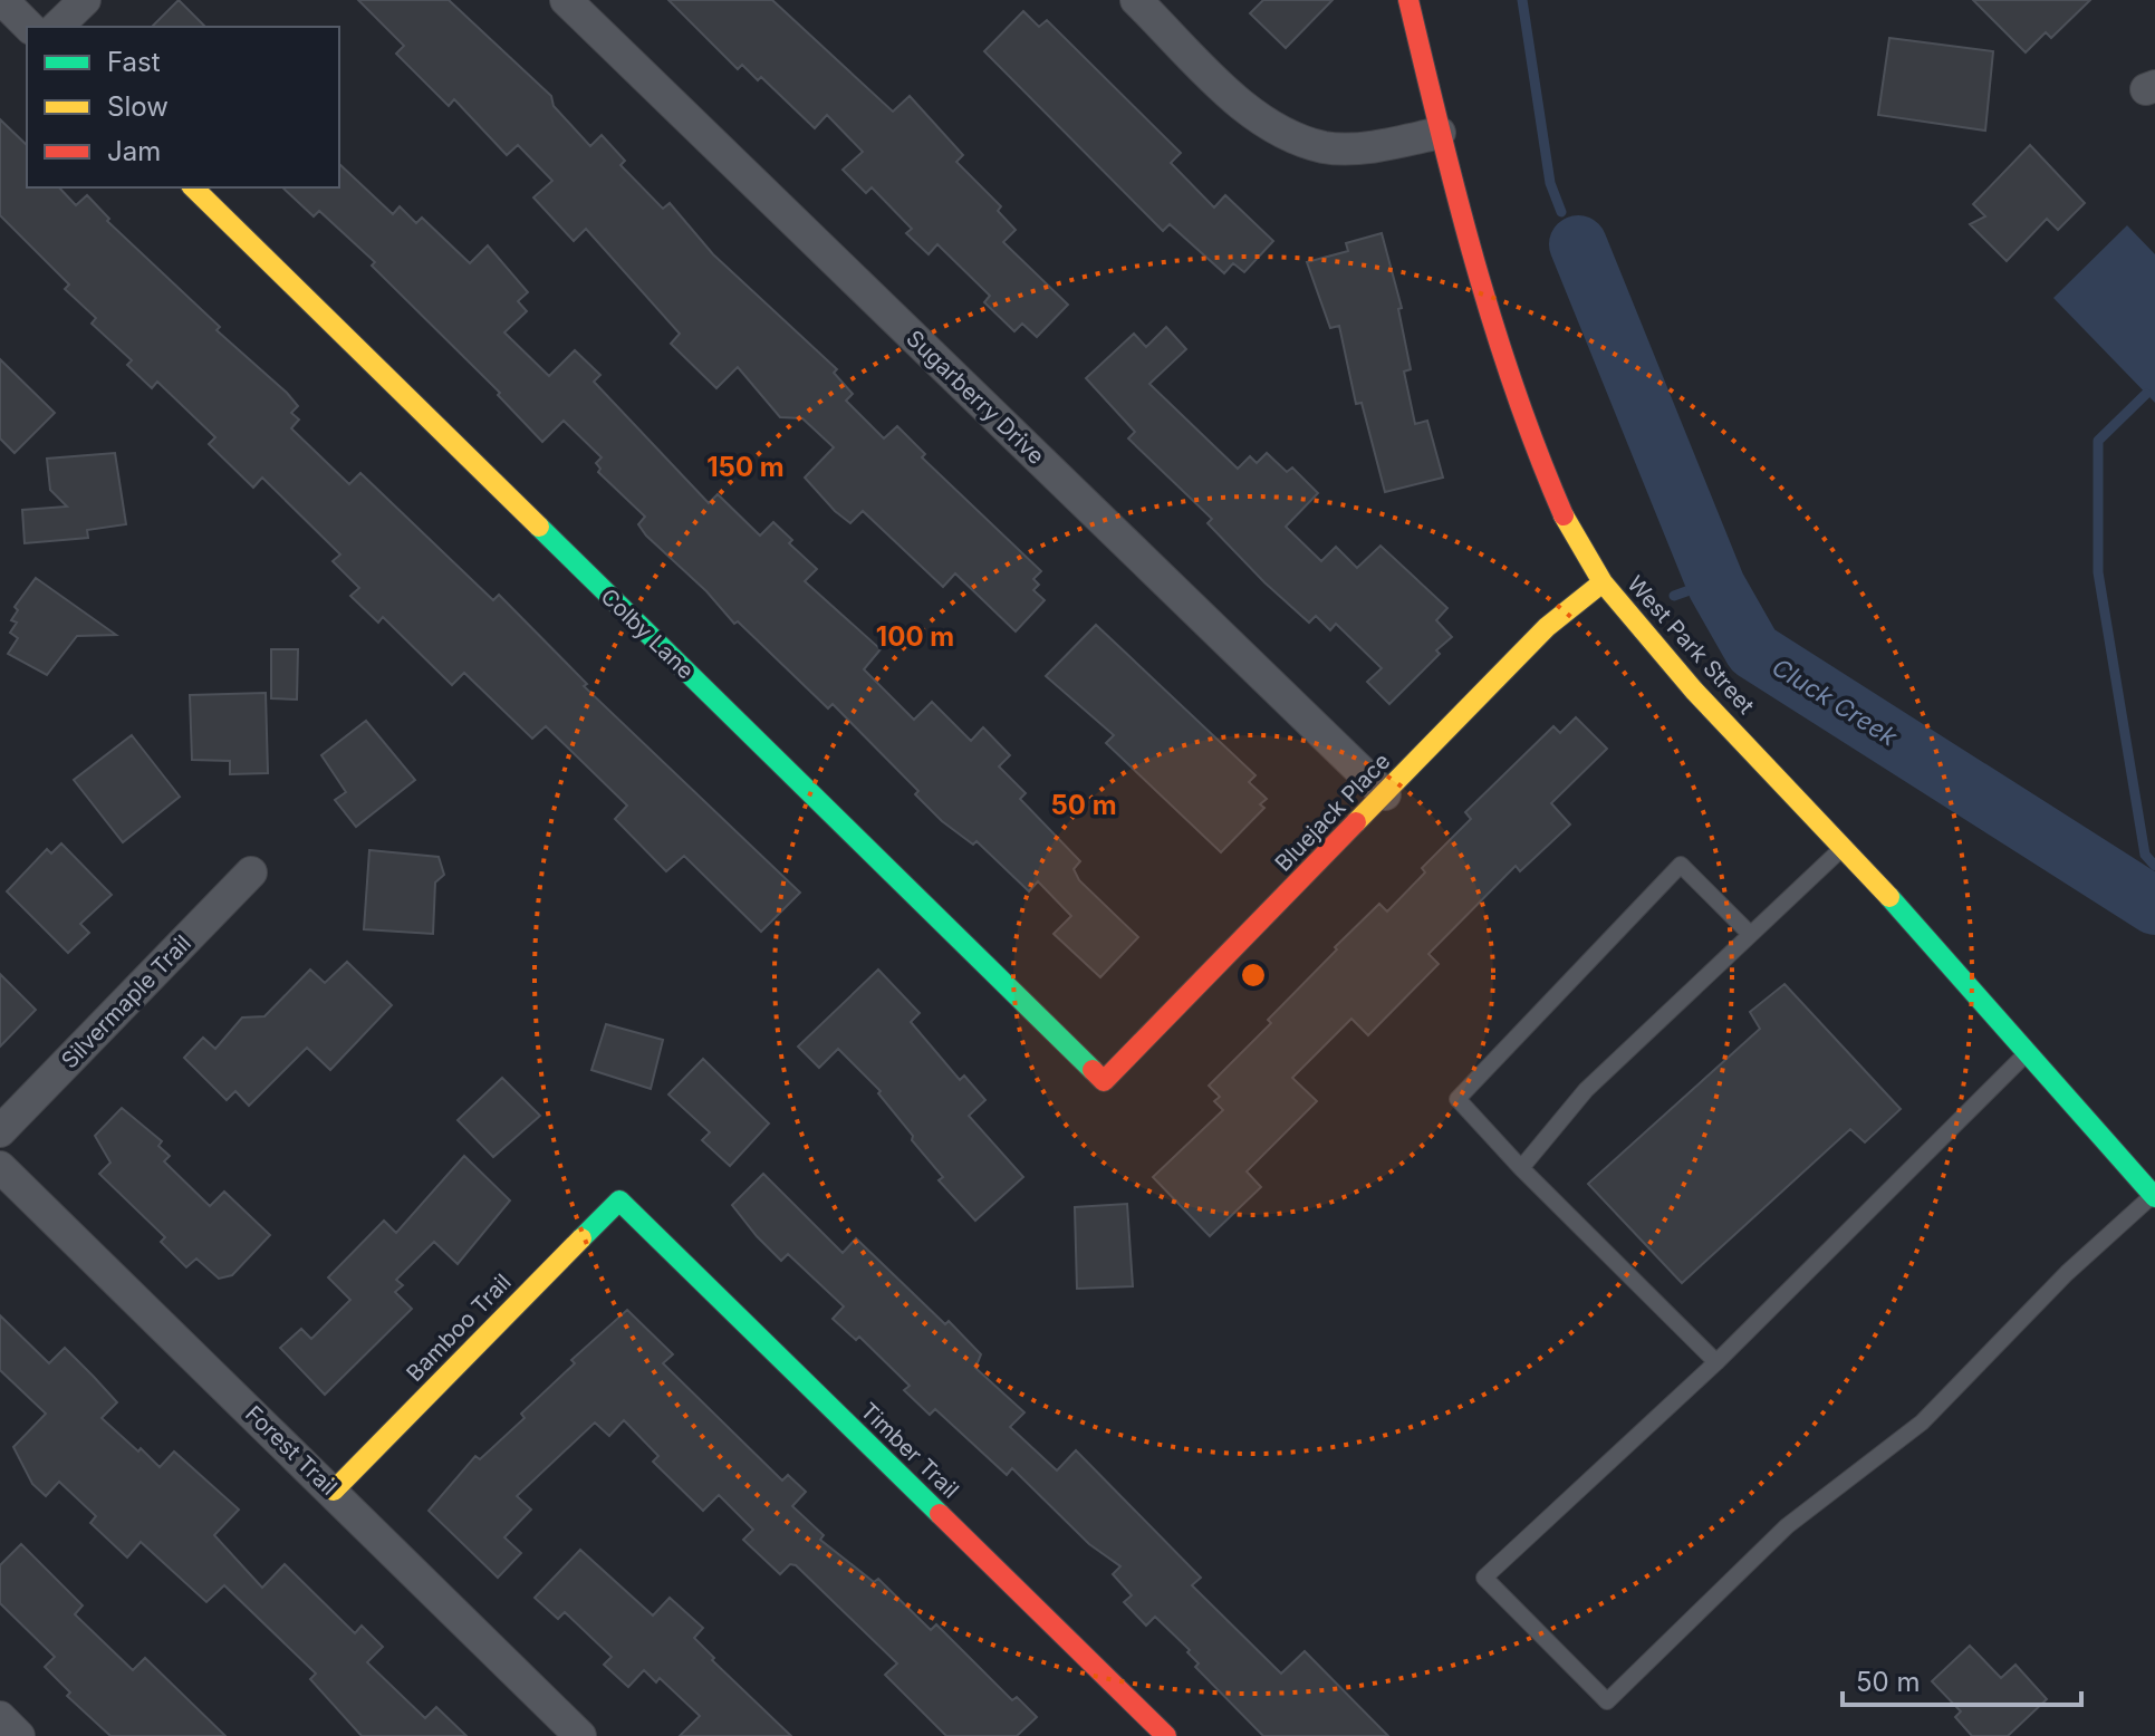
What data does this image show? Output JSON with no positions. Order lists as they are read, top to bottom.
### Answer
{
  "streets": {
    "street": [
      "Sugarberry Drive",
      "Colby Lane",
      "West Park Street",
      "Bluejack Place",
      "Silvermaple Trail",
      "Bamboo Trail",
      "Forest Trail",
      "Timber Trail"
    ]
  },
  "crossings": [
    ["Sugarberry Drive", "Bluejack Place"],
    ["Colby Lane", "Bluejack Place"],
    ["West Park Street", "Bluejack Place"],
    ["Bamboo Trail", "Forest Trail"],
    ["Bamboo Trail", "Timber Trail"]
  ],
  "water": ["Cluck Creek"],
  "legend": ["Fast", "Slow", "Jam"],
  "scale_bar": "50 m",
  "rings": ["150 m", "100 m", "50 m"]
}
